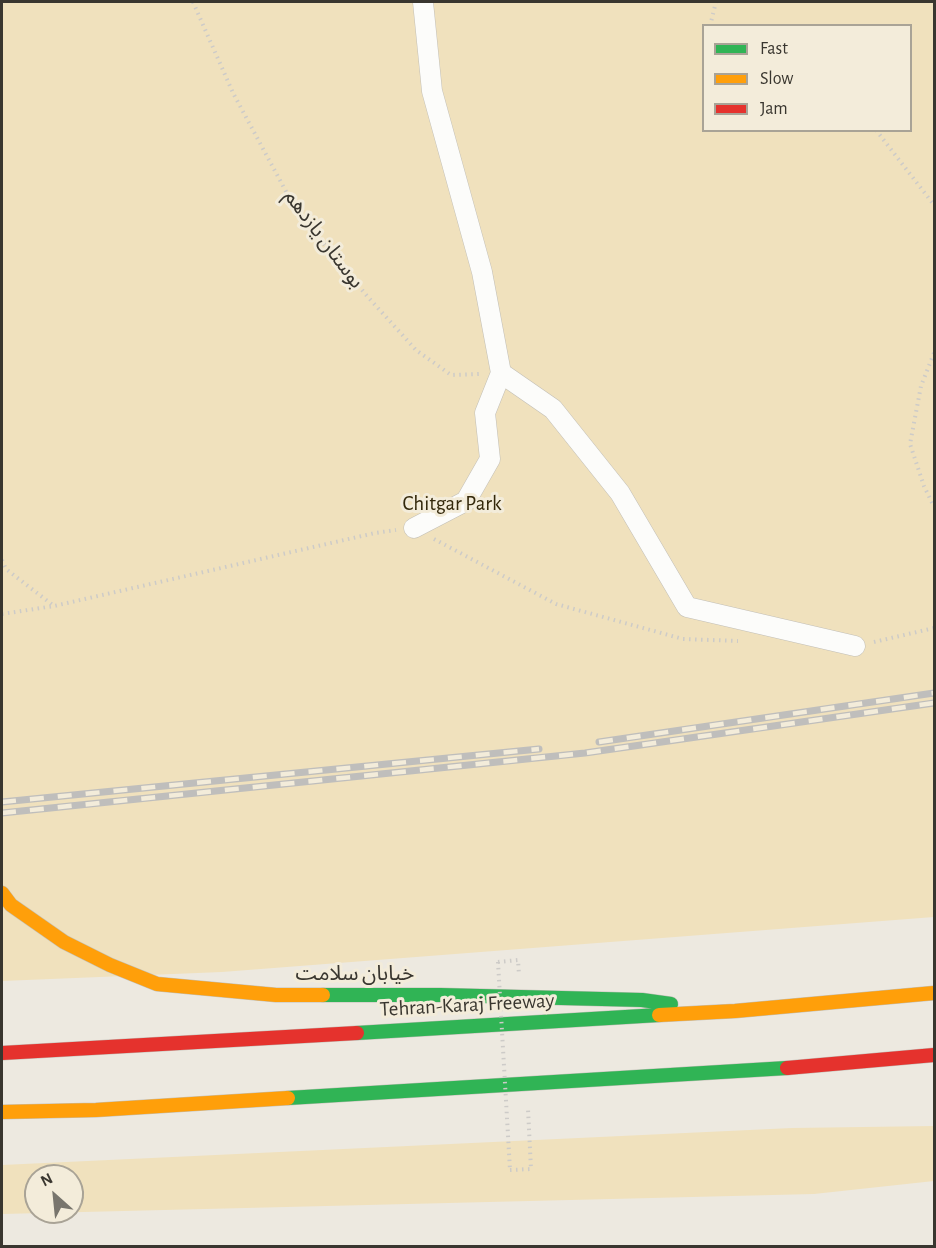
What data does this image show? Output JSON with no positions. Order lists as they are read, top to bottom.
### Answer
{
  "streets": {
    "main road": ["خیابان سلامت", "Tehran-Karaj Freeway"],
    "path": ["بوستان یازدهم"]
  },
  "crossings": [
    ["خیابان سلامت", "Tehran-Karaj Freeway"]
  ],
  "parks": ["Chitgar Park"],
  "legend": ["Fast", "Slow", "Jam"],
  "north": "top left"
}
